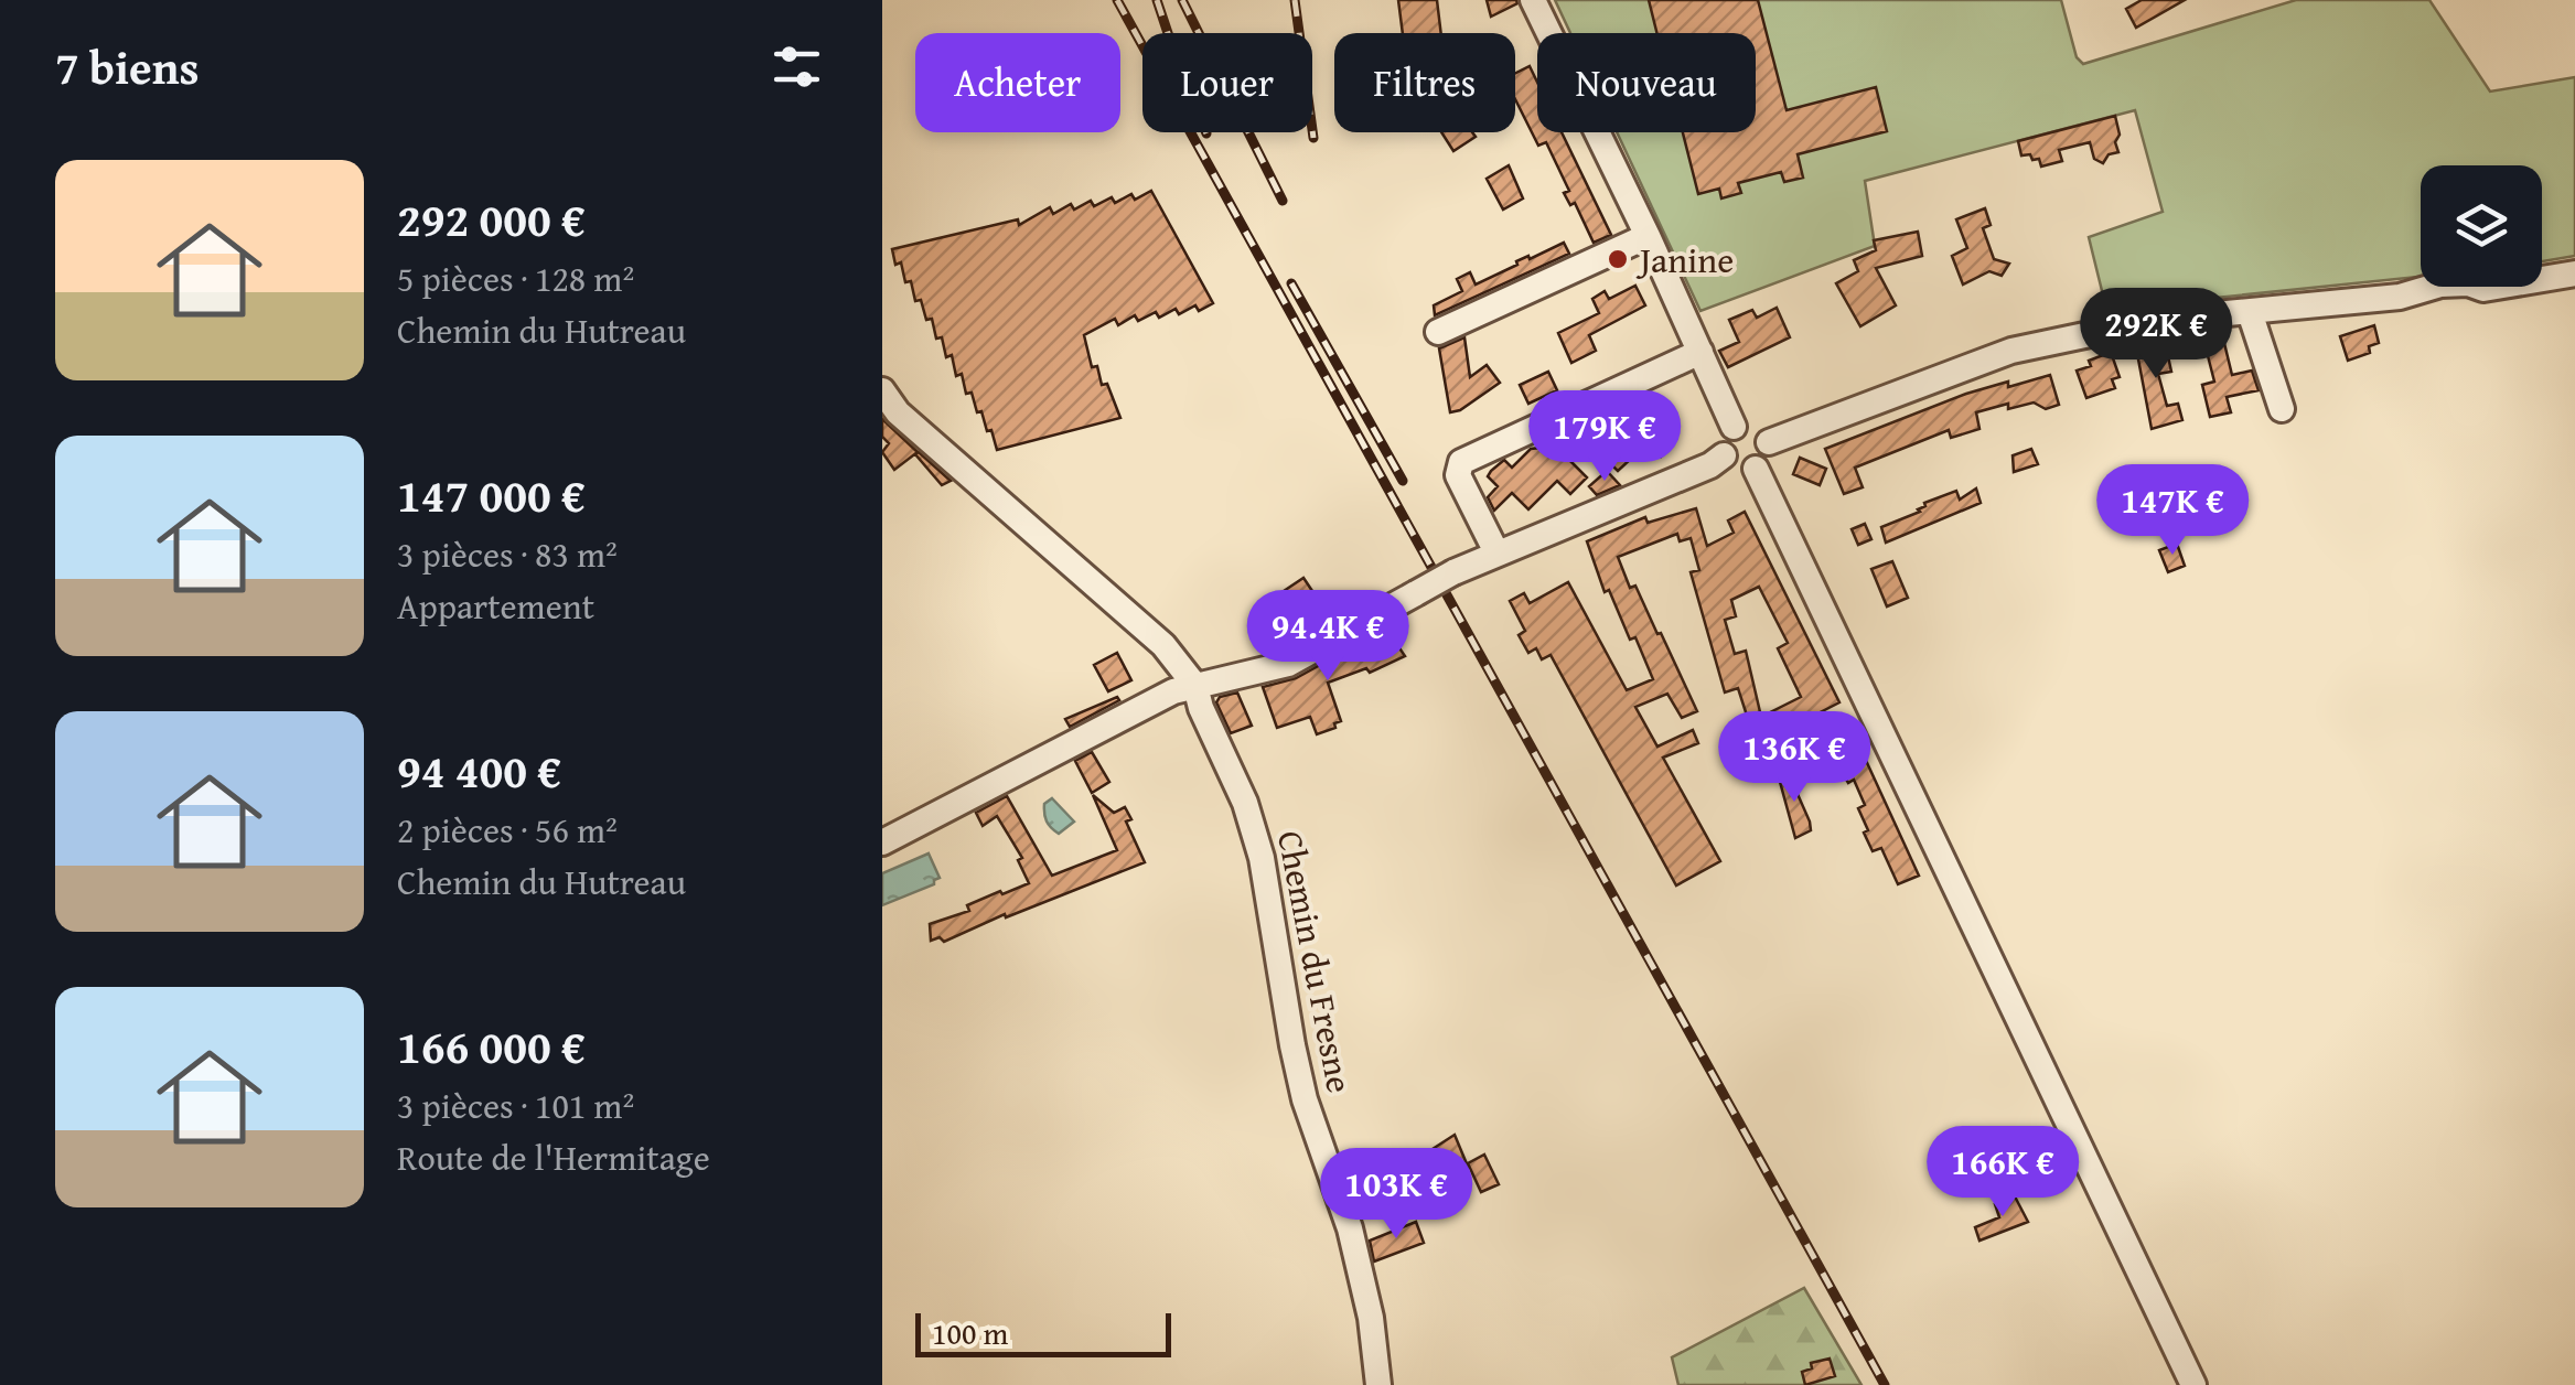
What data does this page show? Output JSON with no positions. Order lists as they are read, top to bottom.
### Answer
{
  "streets": {
    "street": ["Chemin du Fresne"]
  },
  "places": ["Janine"],
  "scale_bar": "100 m",
  "page": {
    "heading": "7 biens",
    "chip": [
      "Acheter",
      "Louer",
      "Filtres",
      "Nouveau"
    ],
    "list": [
      {
        "name": "292 000 €",
        "note": "5 pièces · 128 m² · Chemin du Hutreau"
      },
      {
        "name": "147 000 €",
        "note": "3 pièces · 83 m² · Appartement"
      },
      {
        "name": "94 400 €",
        "note": "2 pièces · 56 m² · Chemin du Hutreau"
      },
      {
        "name": "166 000 €",
        "note": "3 pièces · 101 m² · Route de l'Hermitage"
      }
    ],
    "price": [
      "292K €",
      "179K €",
      "147K €",
      "94.4K €",
      "136K €",
      "166K €",
      "103K €"
    ],
    "scale": "100 m"
  }
}
